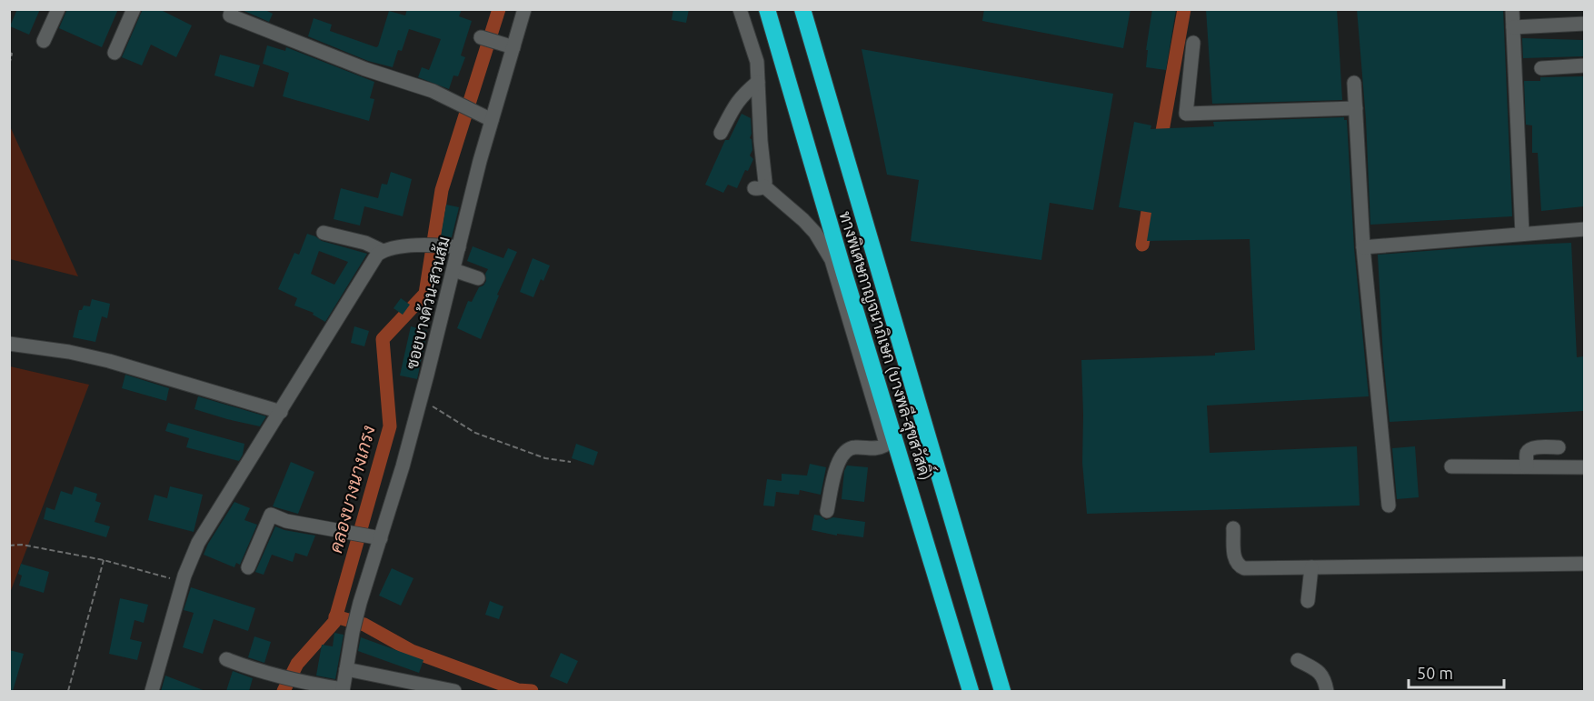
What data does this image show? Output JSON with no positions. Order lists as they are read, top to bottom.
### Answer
{
  "streets": {
    "highway": ["ทางพิเศษกาญจนาภิเษก (บางพลี-สุขสวัสดิ์)"],
    "street": ["ซอยบางด้วน-สวนส้ม"]
  },
  "water": ["คลองบางนางเกรง"],
  "scale_bar": "50 m"
}
